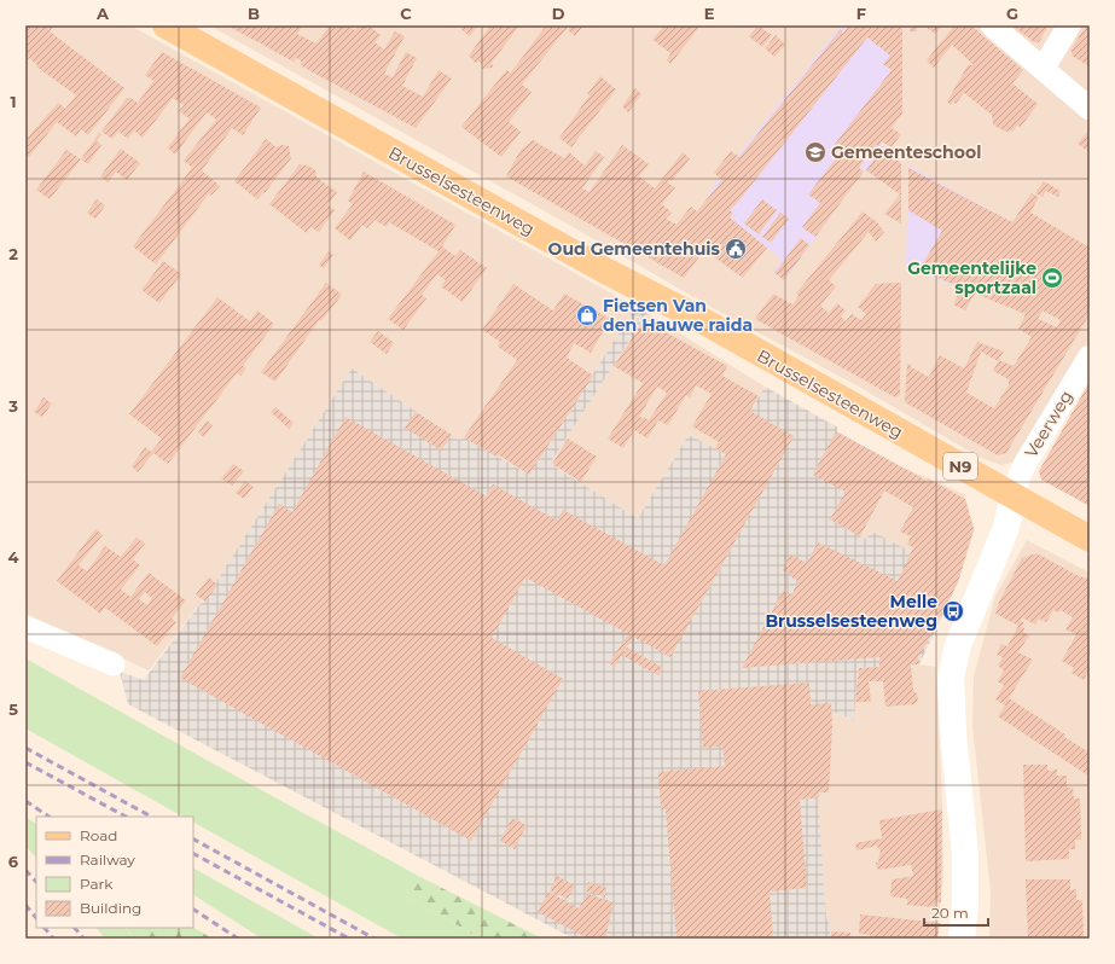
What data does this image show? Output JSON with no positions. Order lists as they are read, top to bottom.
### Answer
{
  "streets": {
    "main road": ["Brusselsesteenweg", "N9"],
    "street": ["Veerweg"]
  },
  "crossings": [
    ["Brusselsesteenweg", "Veerweg"]
  ],
  "places": {
    "school or university": ["Gemeenteschool"],
    "public building": ["Oud Gemeentehuis"],
    "sports": ["Gemeentelijke sportzaal"],
    "shop": ["Fietsen Van den Hauwe raida"],
    "bus stop": ["Melle Brusselsesteenweg"]
  },
  "legend": [
    "Road",
    "Railway",
    "Park",
    "Building"
  ],
  "scale_bar": "20 m",
  "grid": {
    "columns": [
      "A",
      "B",
      "C",
      "D",
      "E",
      "F",
      "G"
    ],
    "rows": [
      "1",
      "2",
      "3",
      "4",
      "5",
      "6"
    ]
  }
}
